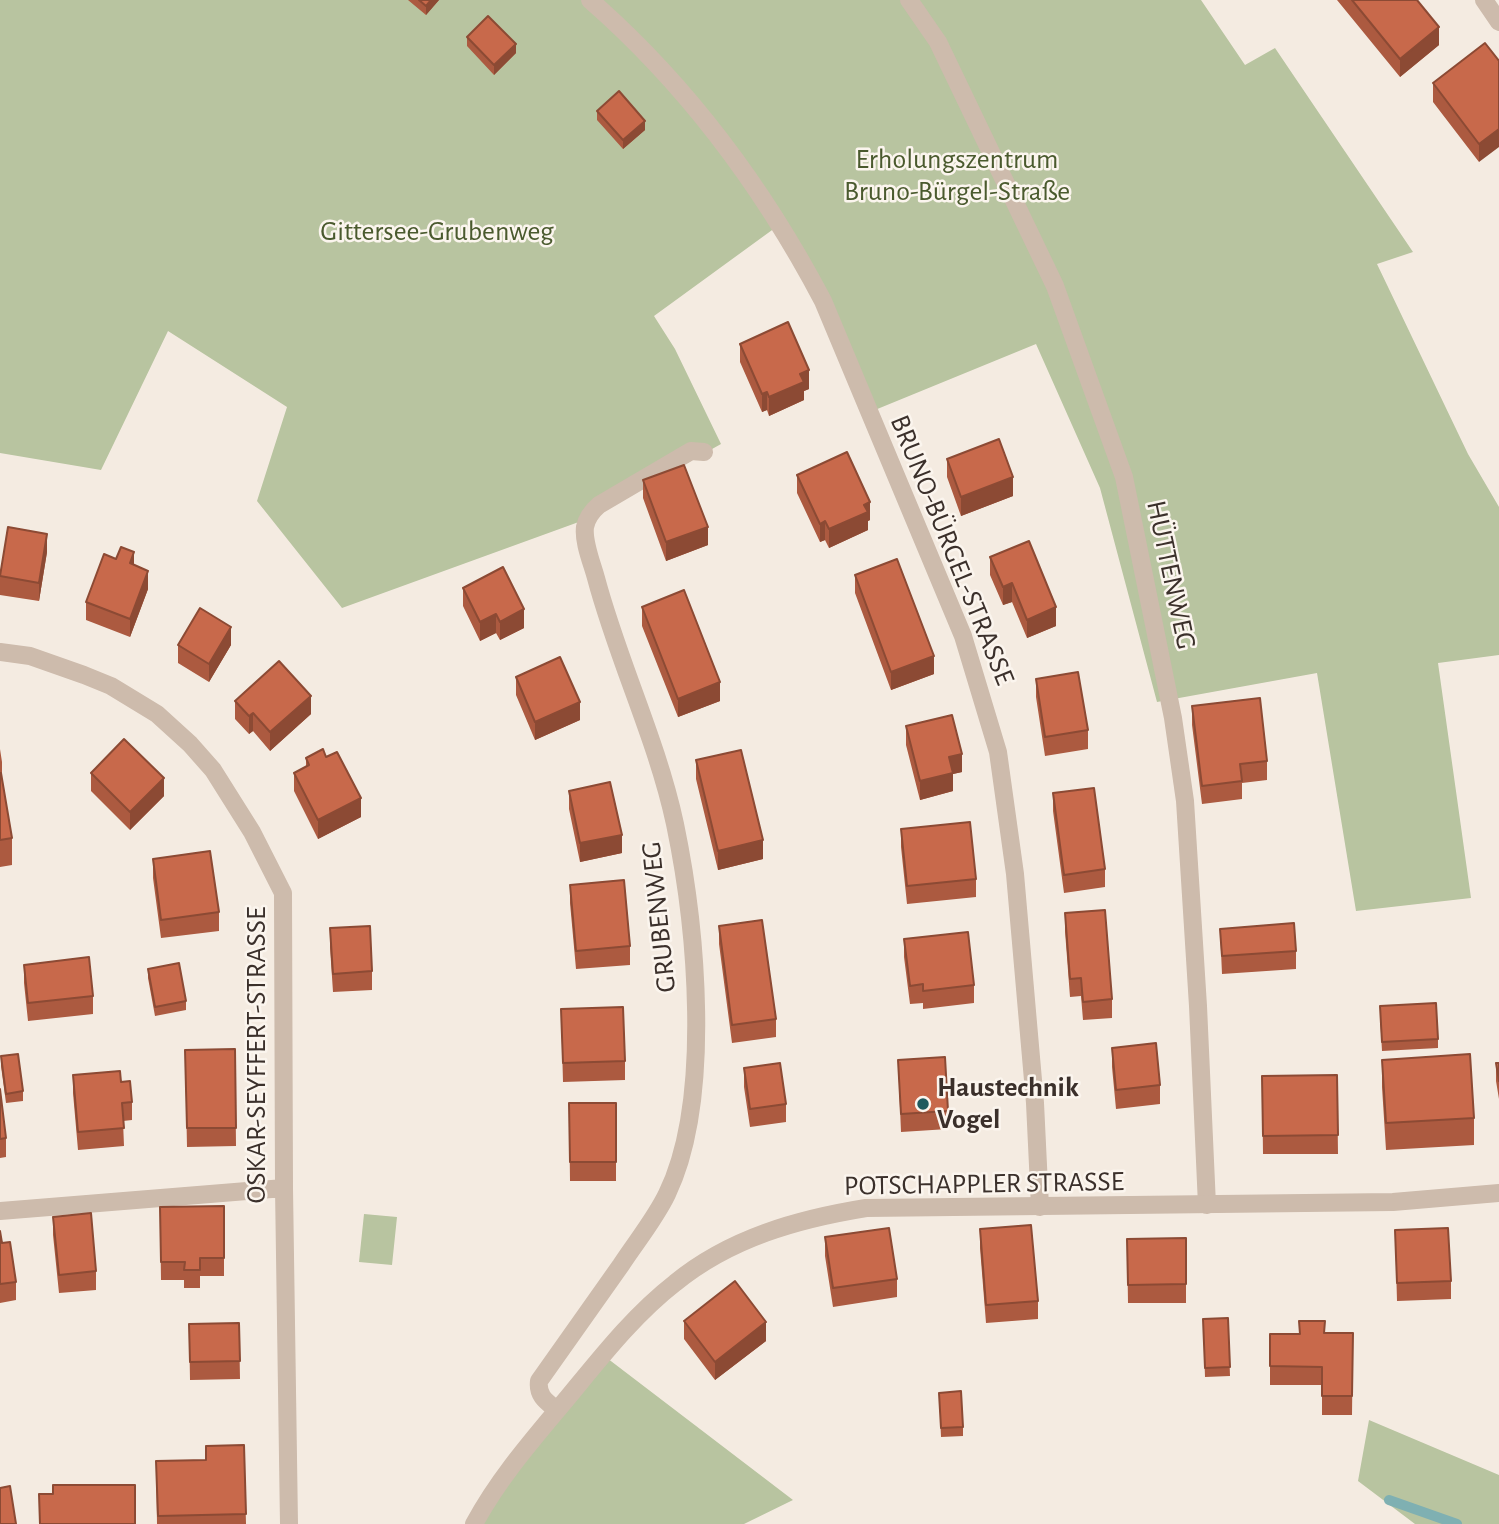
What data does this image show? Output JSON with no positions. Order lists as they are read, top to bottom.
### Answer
{
  "streets": {
    "street": [
      "BRUNO-BÜRGEL-STRASSE",
      "HÜTTENWEG",
      "GRUBENWEG",
      "OSKAR-SEYFFERT-STRASSE",
      "POTSCHAPPLER STRASSE"
    ]
  },
  "crossings": [
    ["BRUNO-BÜRGEL-STRASSE", "POTSCHAPPLER STRASSE"],
    ["HÜTTENWEG", "POTSCHAPPLER STRASSE"],
    ["GRUBENWEG", "POTSCHAPPLER STRASSE"]
  ],
  "parks": ["Erholungszentrum Bruno-Bürgel-Straße", "Gittersee-Grubenweg"],
  "places": ["Haustechnik Vogel"]
}
